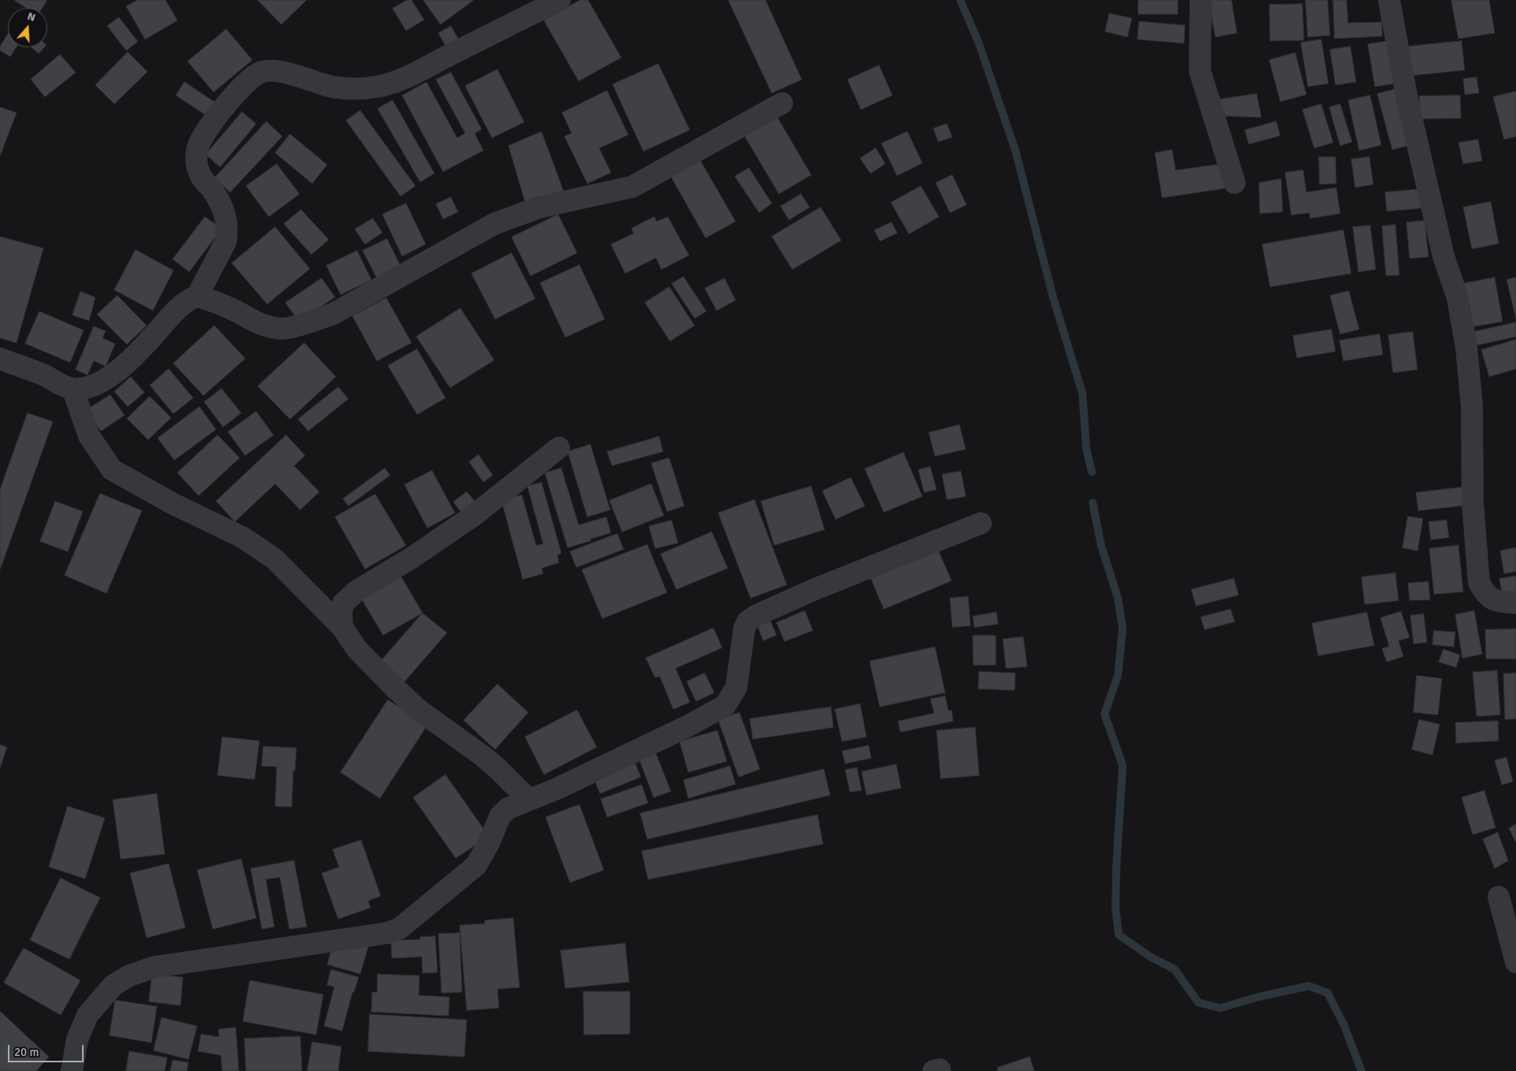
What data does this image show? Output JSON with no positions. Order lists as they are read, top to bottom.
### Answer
{
  "scale_bar": "20 m",
  "north": "top"
}
